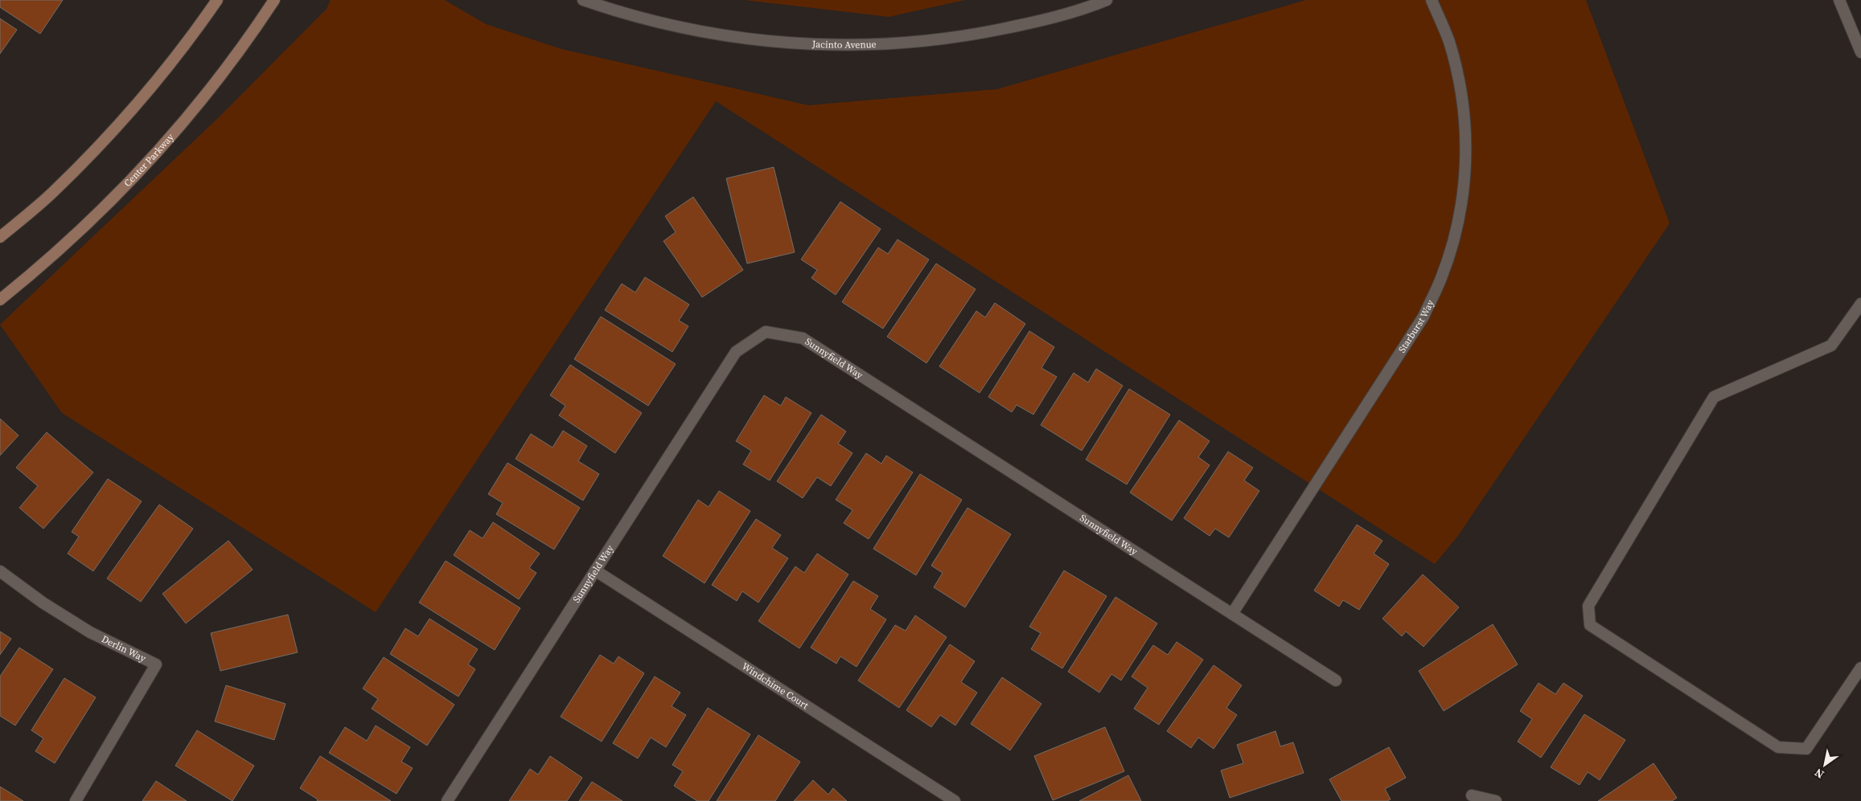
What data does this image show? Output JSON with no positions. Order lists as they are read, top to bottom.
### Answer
{
  "streets": {
    "main road": ["Center Parkway"],
    "street": [
      "Jacinto Avenue",
      "Starburst Way",
      "Sunnyfield Way",
      "Derlin Way",
      "Windchime Court"
    ]
  },
  "crossings": [
    ["Starburst Way", "Sunnyfield Way"],
    ["Sunnyfield Way", "Windchime Court"]
  ],
  "north": "bottom left"
}
